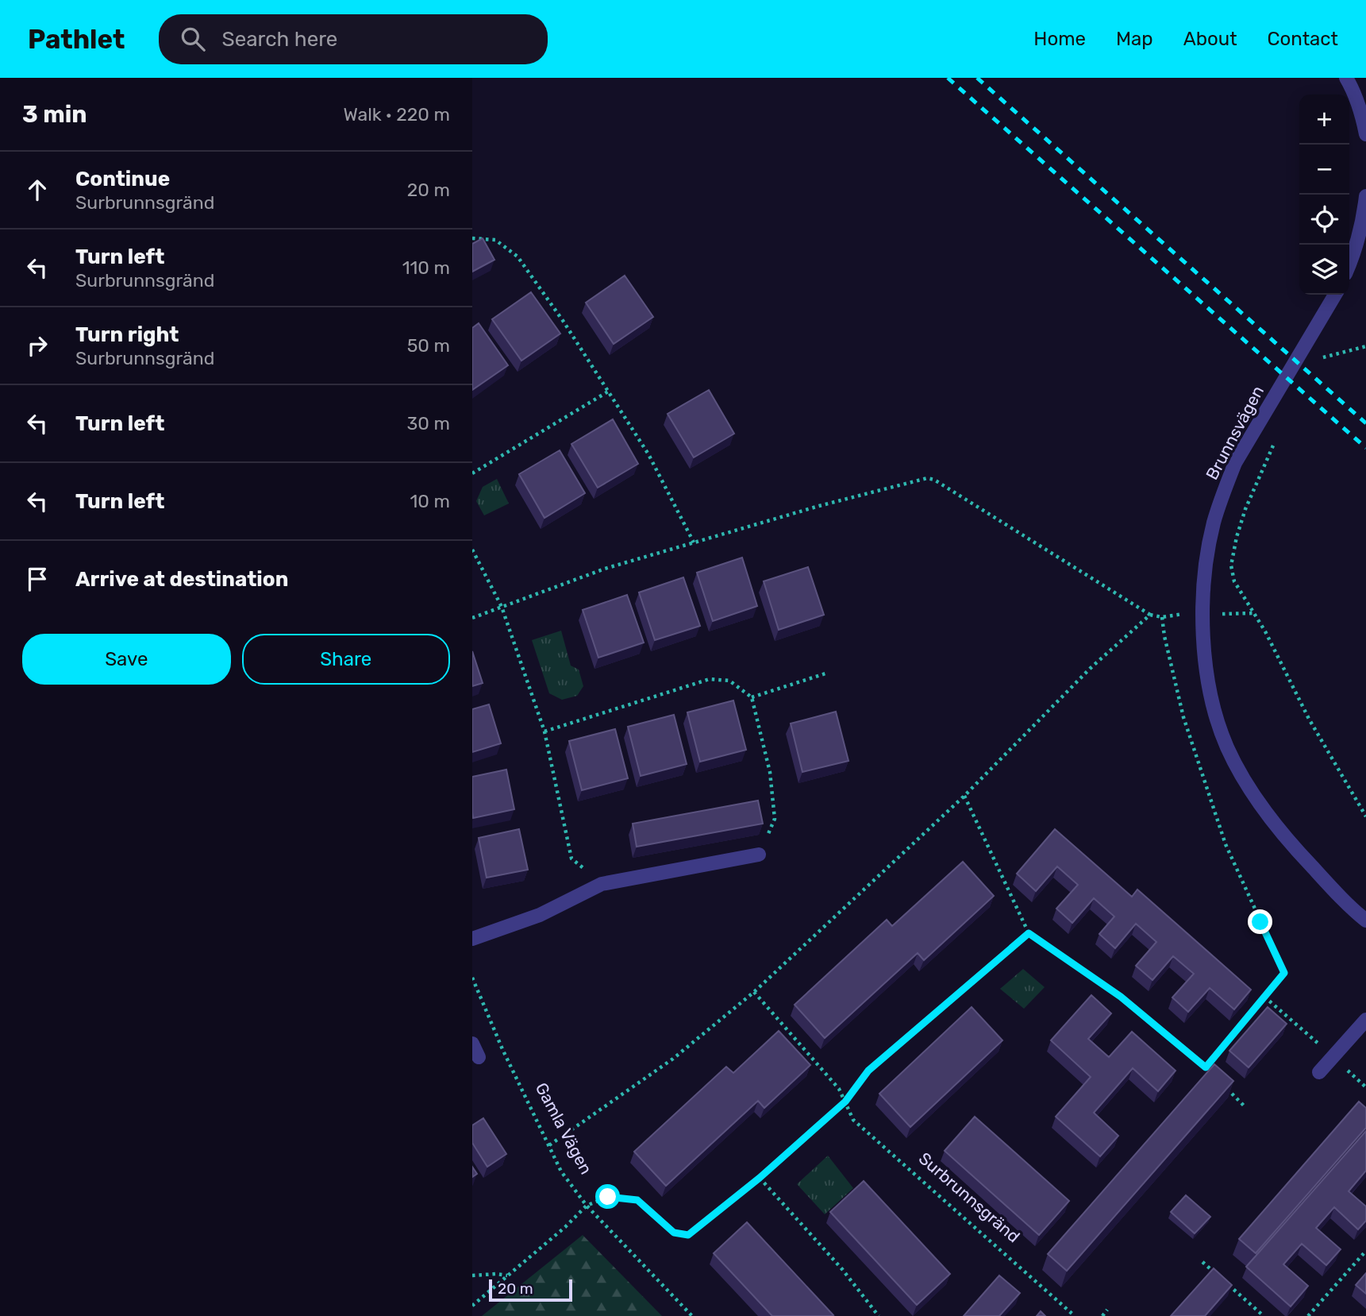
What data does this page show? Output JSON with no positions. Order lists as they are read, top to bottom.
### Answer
{
  "streets": {
    "street": ["Brunnsvägen"],
    "path": ["Gamla Vägen", "Surbrunnsgränd"]
  },
  "scale_bar": "20 m",
  "page": {
    "header": "Pathlet",
    "search": "Search here",
    "nav": [
      "Home",
      "Map",
      "About",
      "Contact"
    ],
    "heading": ["3 min", "Walk · 220 m"],
    "map_buttons": ["+", "−"],
    "list": [
      ["Continue", "Surbrunnsgränd", "20 m"],
      ["Turn left", "Surbrunnsgränd", "110 m"],
      ["Turn right", "Surbrunnsgränd", "50 m"],
      ["Turn left", "30 m"],
      ["Turn left", "10 m"],
      "Arrive at destination"
    ],
    "buttons": ["Save", "Share"],
    "scale": "20 m"
  }
}
